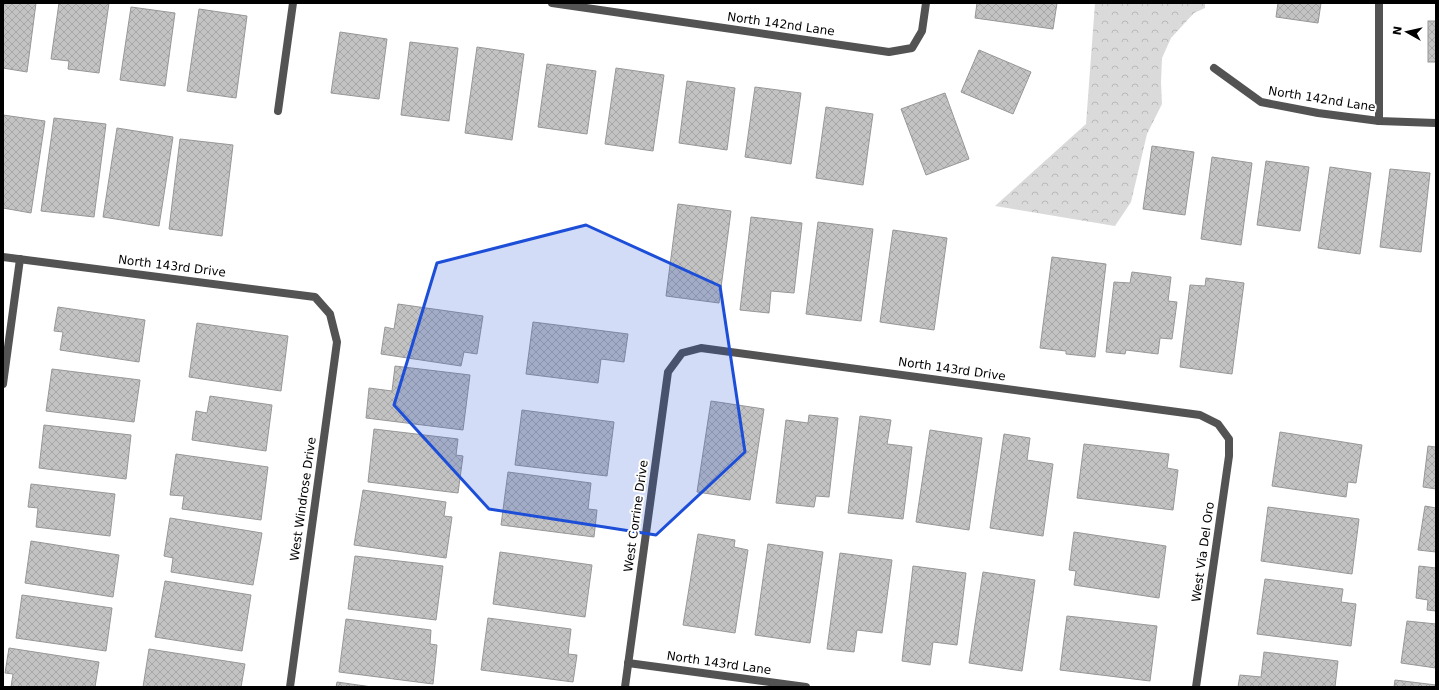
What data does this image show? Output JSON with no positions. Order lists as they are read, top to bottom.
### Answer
{
  "streets": {
    "street": [
      "North 142nd Lane",
      "North 143rd Drive",
      "West Windrose Drive",
      "West Corrine Drive",
      "West Via Del Oro",
      "North 143rd Lane"
    ]
  },
  "crossings": [
    ["North 143rd Drive", "West Windrose Drive"],
    ["North 143rd Drive", "West Corrine Drive"],
    ["North 143rd Drive", "West Via Del Oro"],
    ["West Corrine Drive", "North 143rd Lane"]
  ],
  "north": "left"
}
